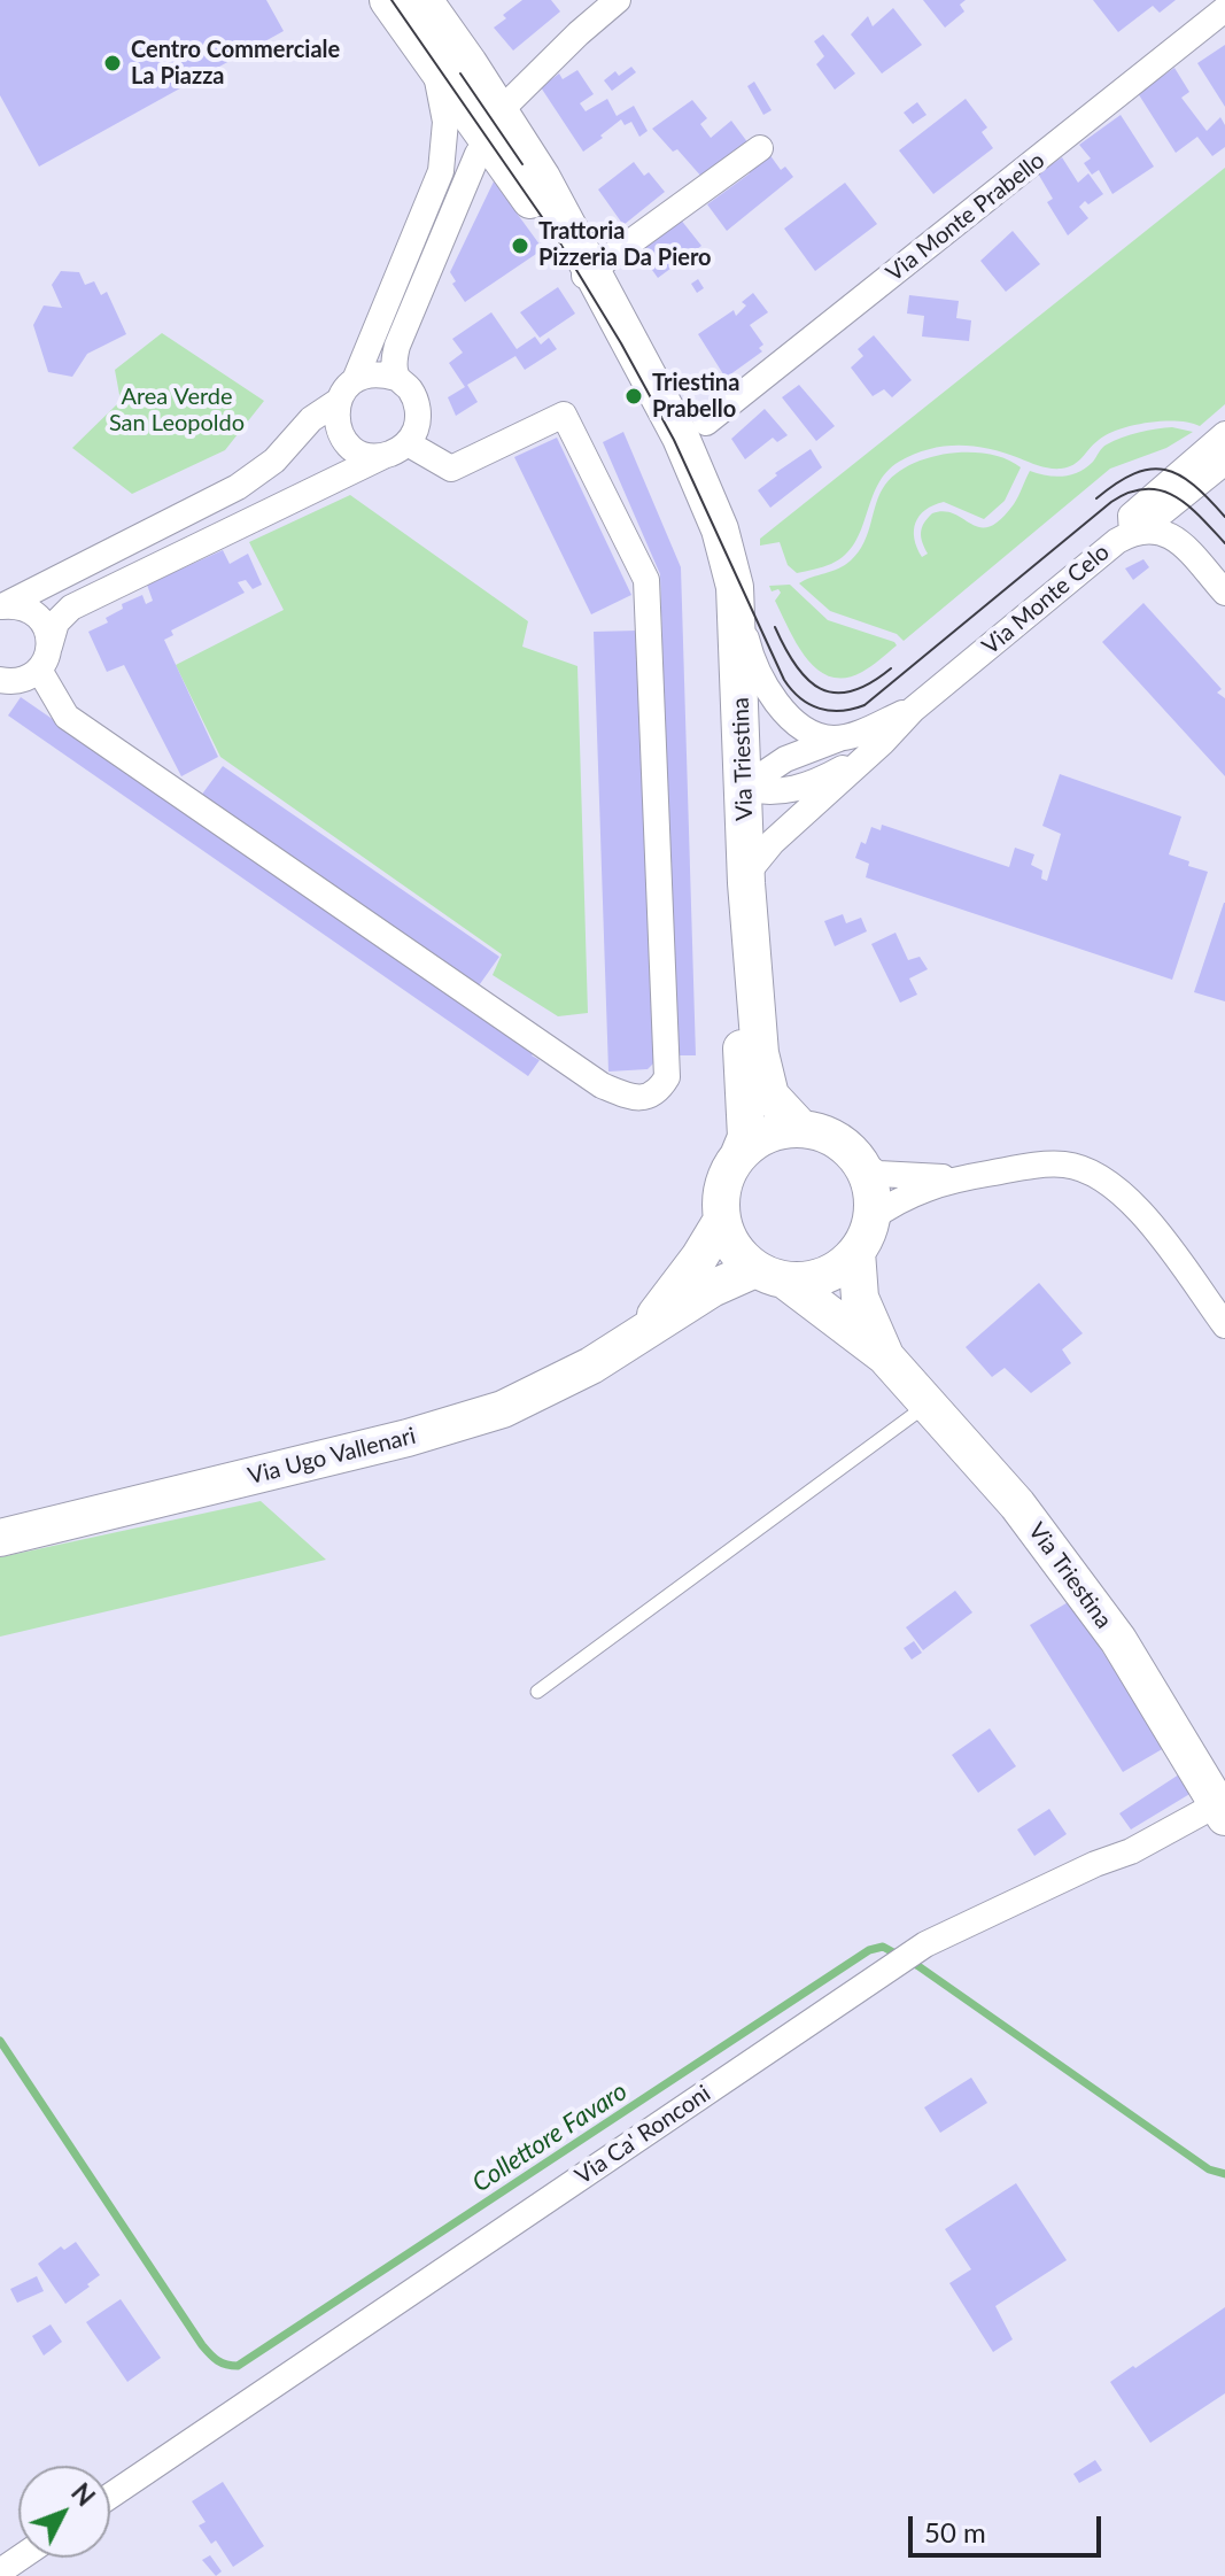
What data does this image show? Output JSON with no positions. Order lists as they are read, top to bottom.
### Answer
{
  "streets": {
    "street": [
      "Via Monte Prabello",
      "Via Monte Celo",
      "Via Triestina",
      "Via Ugo Vallenari",
      "Via Ca' Ronconi"
    ]
  },
  "crossings": [
    ["Via Monte Celo", "Via Triestina"],
    ["Via Triestina", "Via Ugo Vallenari"],
    ["Via Triestina", "Via Ca' Ronconi"]
  ],
  "water": ["Collettore Favaro"],
  "parks": ["Area Verde San Leopoldo"],
  "places": ["Centro Commerciale La Piazza", "Trattoria Pizzeria Da Piero", "Triestina Prabello"],
  "scale_bar": "50 m",
  "north": "top right"
}
